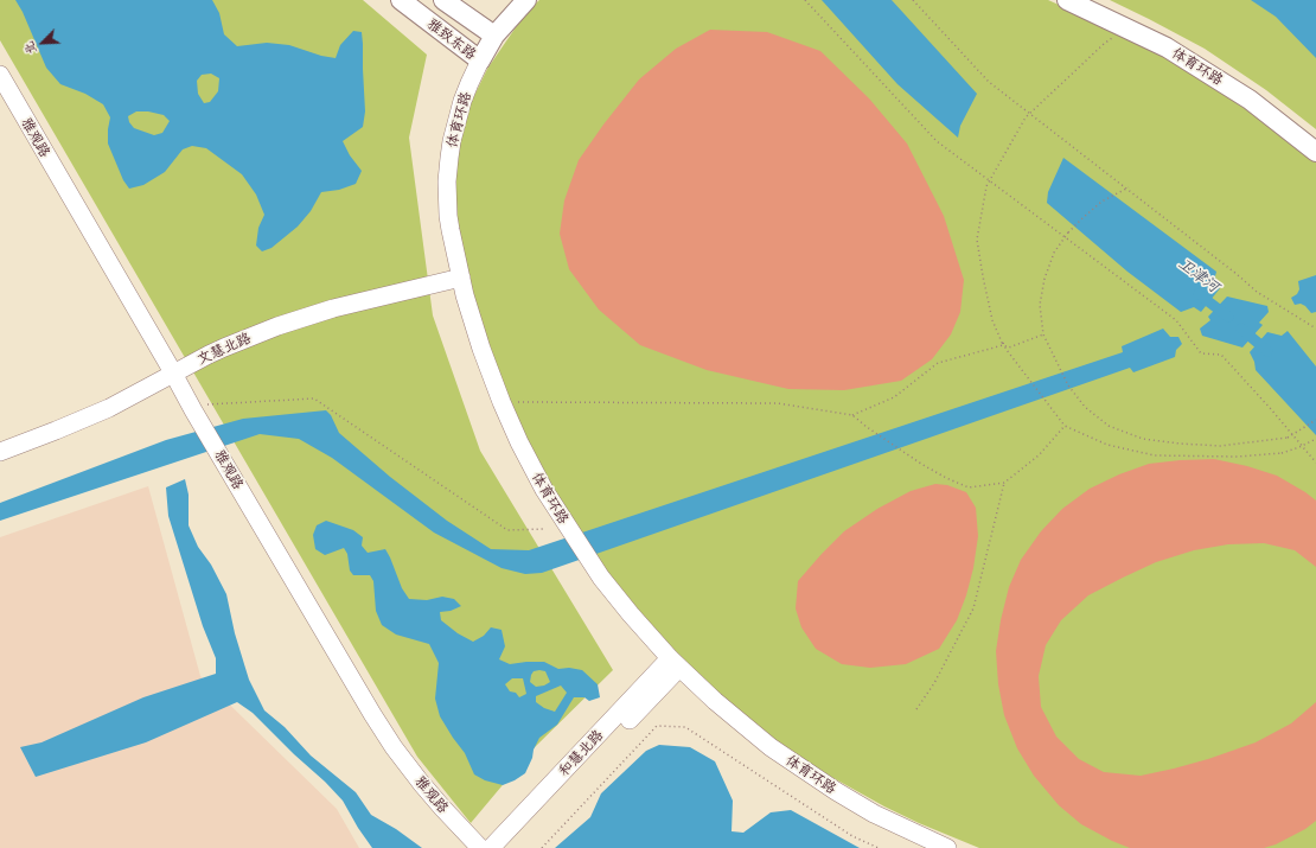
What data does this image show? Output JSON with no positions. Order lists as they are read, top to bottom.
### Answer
{
  "streets": {
    "main road": [
      "雅致东路",
      "体育环路",
      "雅观路",
      "文慧北路",
      "和慧北路"
    ]
  },
  "crossings": [
    ["雅致东路", "体育环路"],
    ["体育环路", "文慧北路"],
    ["体育环路", "和慧北路"],
    ["雅观路", "文慧北路"]
  ],
  "water": ["卫津河"],
  "north": "bottom left"
}
